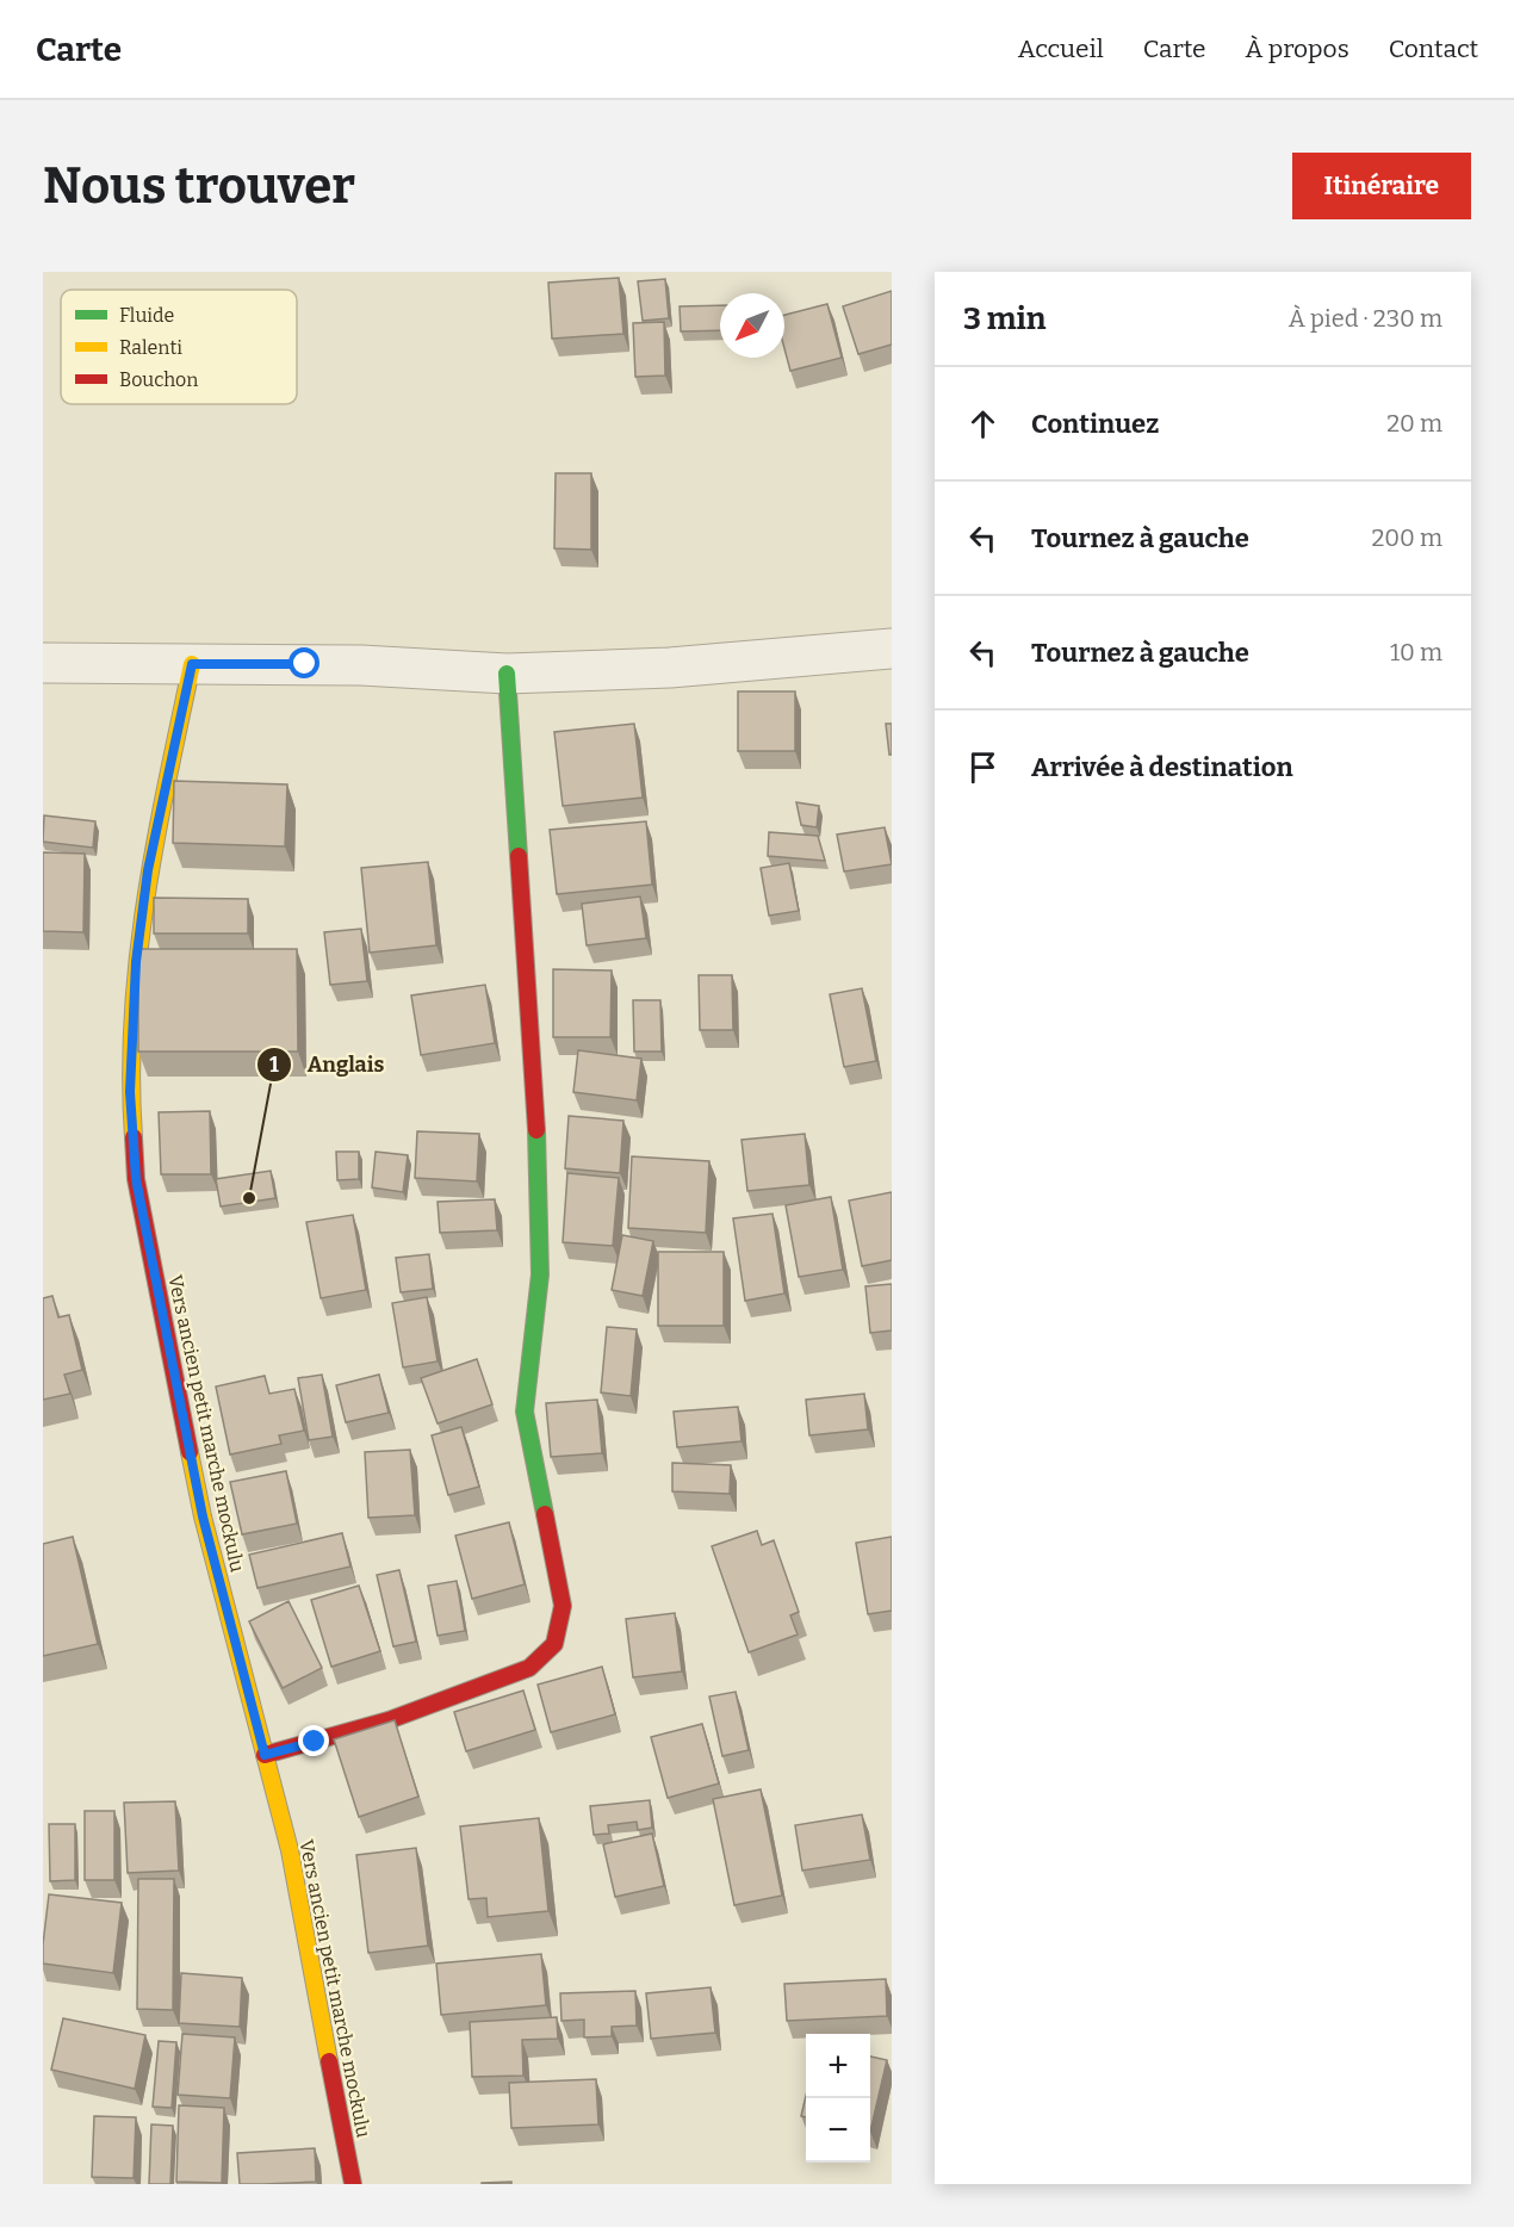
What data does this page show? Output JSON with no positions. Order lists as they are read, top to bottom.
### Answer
{
  "streets": {
    "street": ["Vers ancien petit marche mockulu"]
  },
  "places": ["Anglais"],
  "legend": ["Fluide", "Ralenti", "Bouchon"],
  "north": "bottom left",
  "page": {
    "header": "Carte",
    "nav": [
      "Accueil",
      "Carte",
      "À propos",
      "Contact"
    ],
    "buttons": "Itinéraire",
    "title": "Nous trouver",
    "heading": ["3 min", "À pied · 230 m"],
    "list": [
      ["Continuez", "20 m"],
      ["Tournez à gauche", "200 m"],
      ["Tournez à gauche", "10 m"],
      "Arrivée à destination"
    ],
    "map_buttons": ["+", "−"]
  }
}
